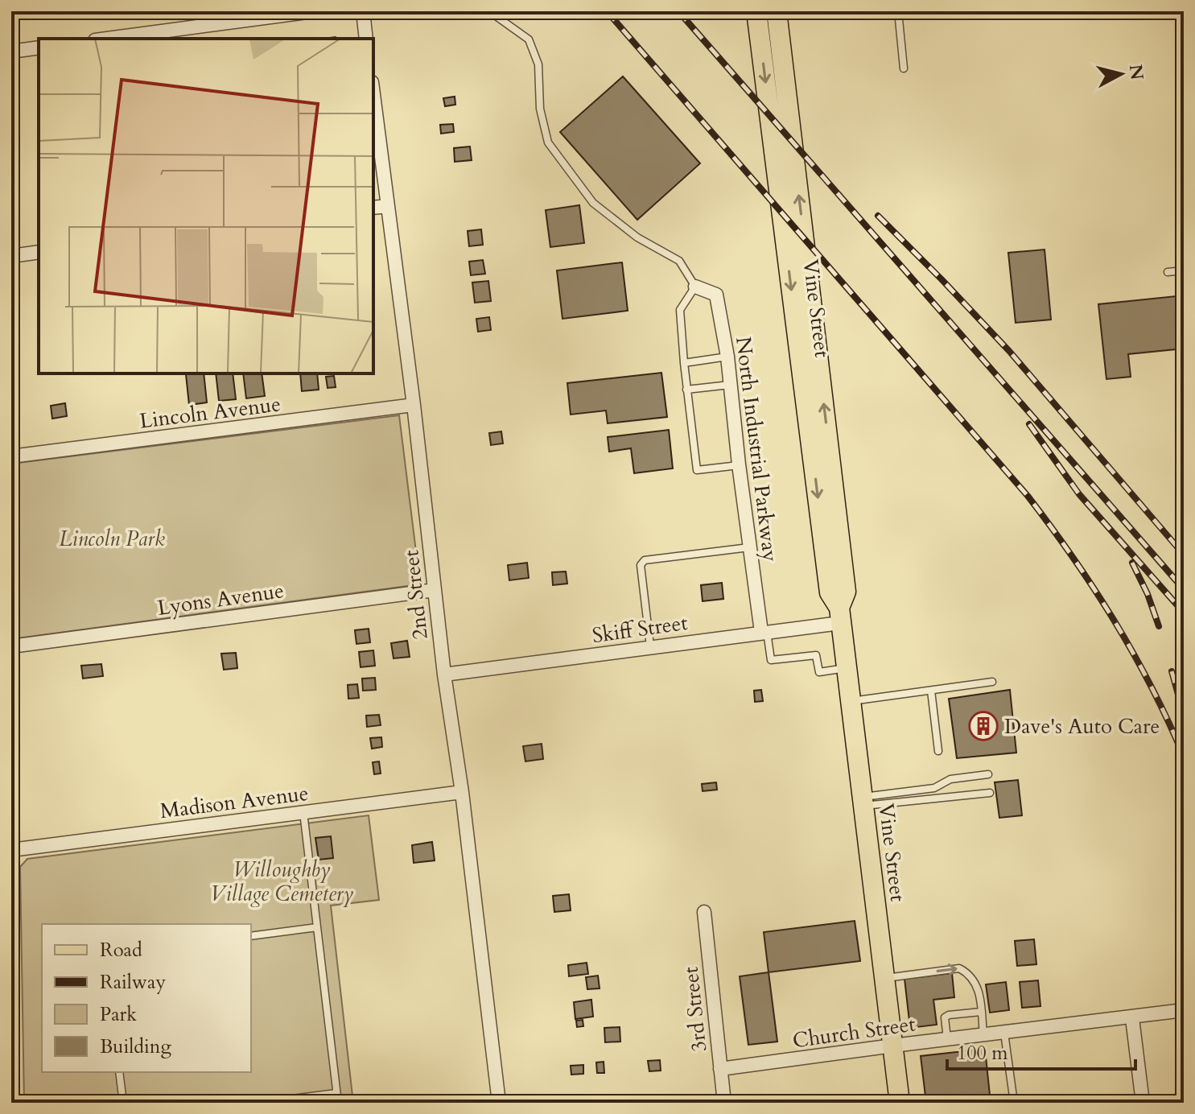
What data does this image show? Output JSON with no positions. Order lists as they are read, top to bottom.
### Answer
{
  "streets": {
    "main road": ["Vine Street"],
    "street": [
      "Lincoln Avenue",
      "North Industrial Parkway",
      "2nd Street",
      "Lyons Avenue",
      "Skiff Street",
      "Madison Avenue",
      "3rd Street",
      "Church Street"
    ]
  },
  "crossings": [
    ["Vine Street", "Skiff Street"],
    ["Vine Street", "Church Street"],
    ["Lincoln Avenue", "2nd Street"],
    ["North Industrial Parkway", "Skiff Street"],
    ["2nd Street", "Lyons Avenue"],
    ["2nd Street", "Skiff Street"],
    ["2nd Street", "Madison Avenue"],
    ["3rd Street", "Church Street"]
  ],
  "parks": ["Lincoln Park", "Willoughby Village Cemetery"],
  "places": {
    "building": ["Dave's Auto Care"]
  },
  "legend": [
    "Road",
    "Railway",
    "Park",
    "Building"
  ],
  "scale_bar": "100 m",
  "north": "right"
}
